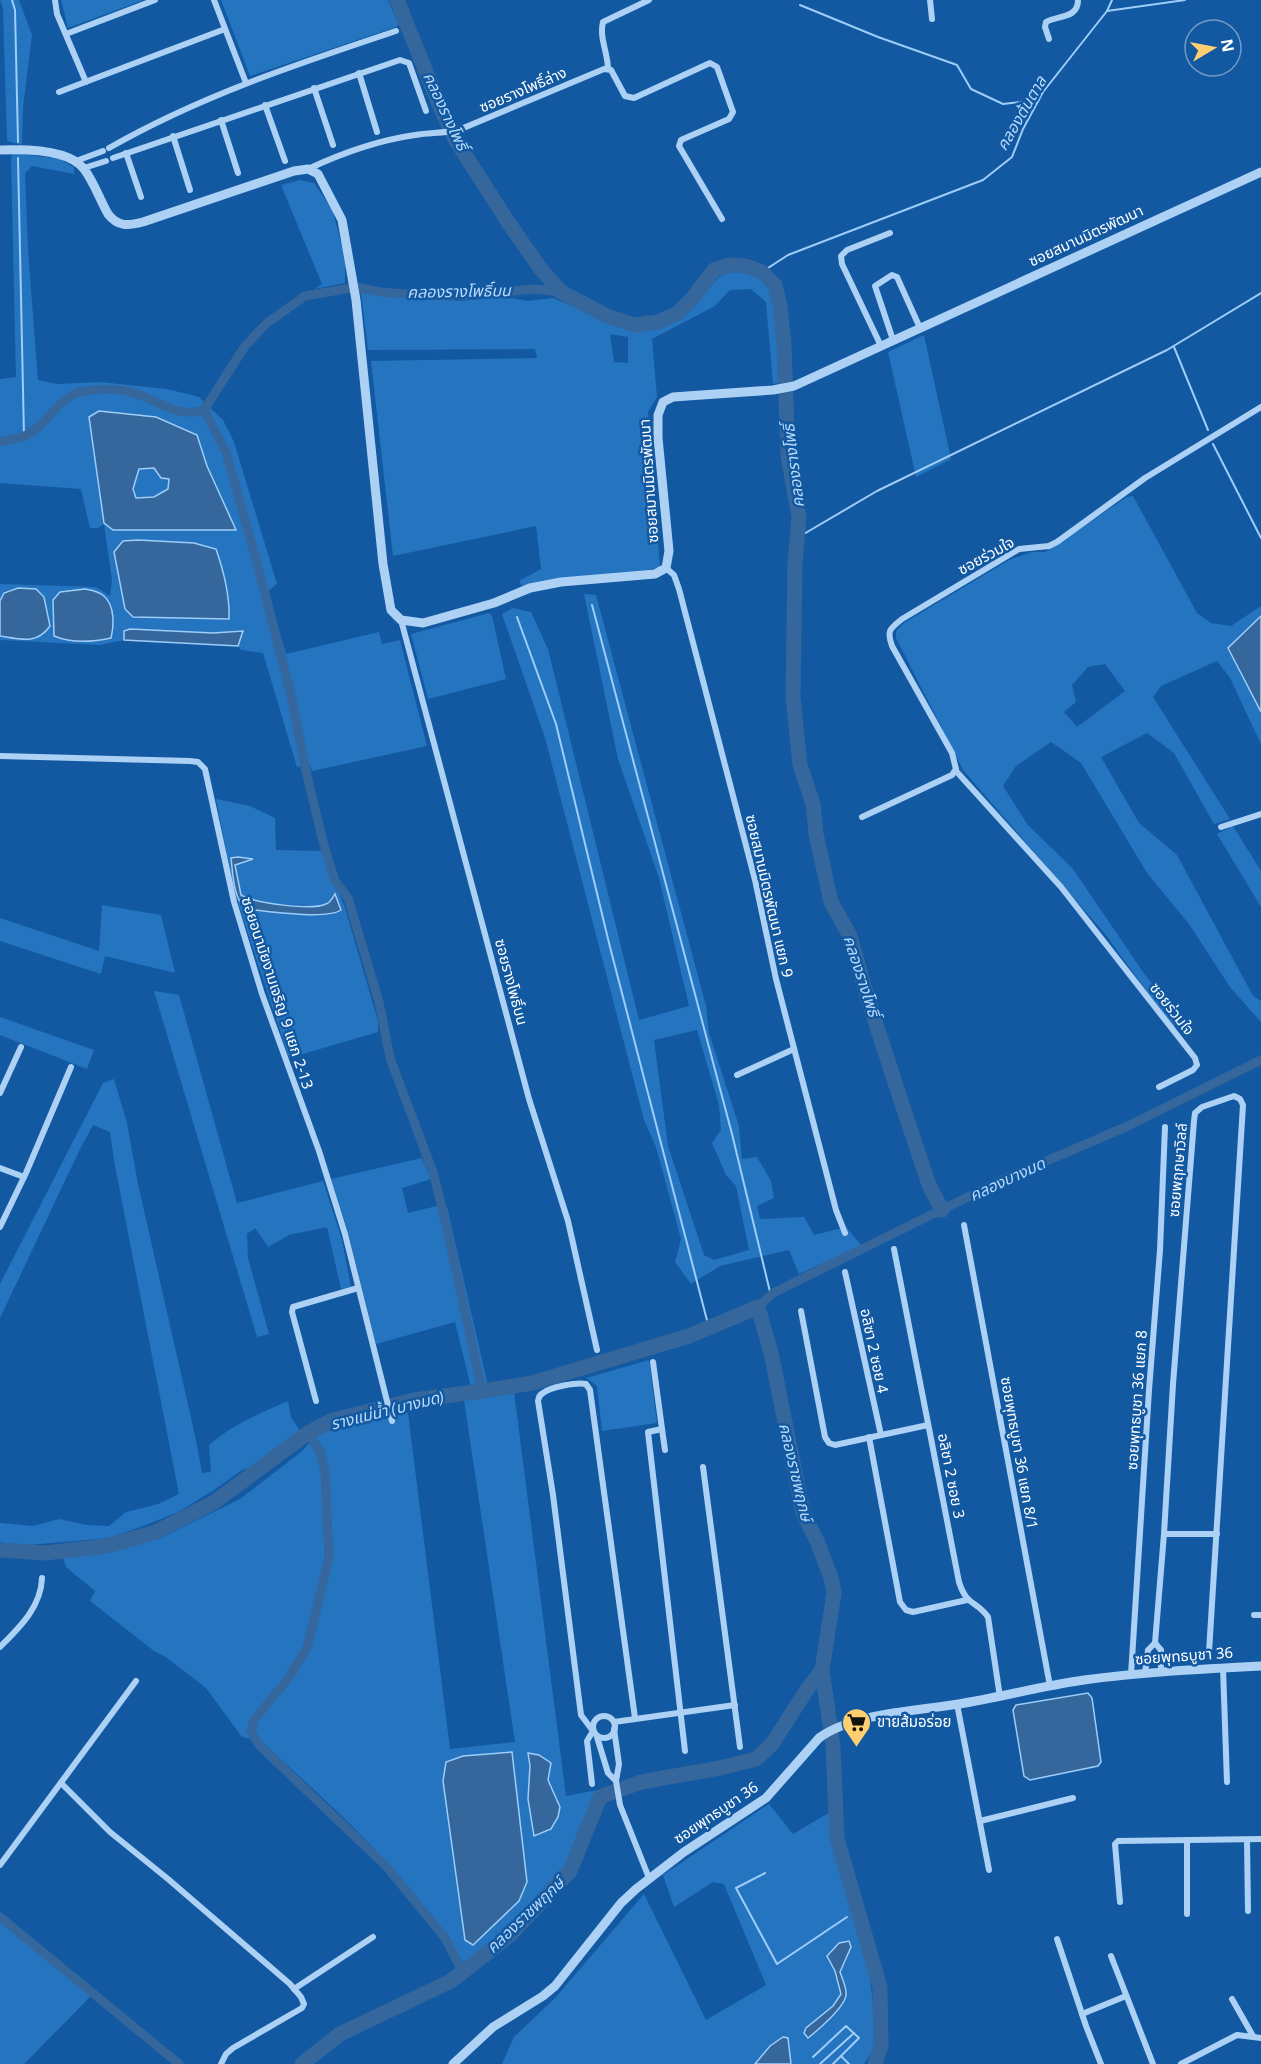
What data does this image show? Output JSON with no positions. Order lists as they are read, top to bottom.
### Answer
{
  "streets": {
    "street": [
      "ซอยรางโพธิ์ล่าง",
      "ซอยสมานมิตรพัฒนา",
      "ซอยร่วมใจ",
      "ซอยสมานมิตรพัฒนา แยก 9",
      "ซอยรางโพธิ์บน",
      "ซอยอนามัยงามเจริญ 9 แยก 2-13",
      "ซอยพฤกษาวิลล์",
      "อลิซา 2 ซอย 4",
      "ซอยพุทธบูชา 36 แยก 8",
      "ซอยพุทธบูชา 36 แยก 8/1",
      "อลิซา 2 ซอย 3",
      "ซอยพุทธบูชา 36"
    ]
  },
  "crossings": [
    ["ซอยสมานมิตรพัฒนา", "ซอยสมานมิตรพัฒนา แยก 9"],
    ["ซอยพฤกษาวิลล์", "ซอยพุทธบูชา 36"],
    ["ซอยพุทธบูชา 36 แยก 8", "ซอยพุทธบูชา 36"],
    ["ซอยพุทธบูชา 36 แยก 8/1", "ซอยพุทธบูชา 36"],
    ["อลิซา 2 ซอย 3", "ซอยพุทธบูชา 36"]
  ],
  "water": [
    "คลองรางโพธิ์",
    "คลองต้นตาล",
    "คลองรางโพธิ์บน",
    "คลองบางมด",
    "รางแม่น้ำ (บางมด)",
    "คลองราชพฤกษ์"
  ],
  "places": {
    "supermarket": ["ขายส้มอร่อย"]
  },
  "north": "right"
}
